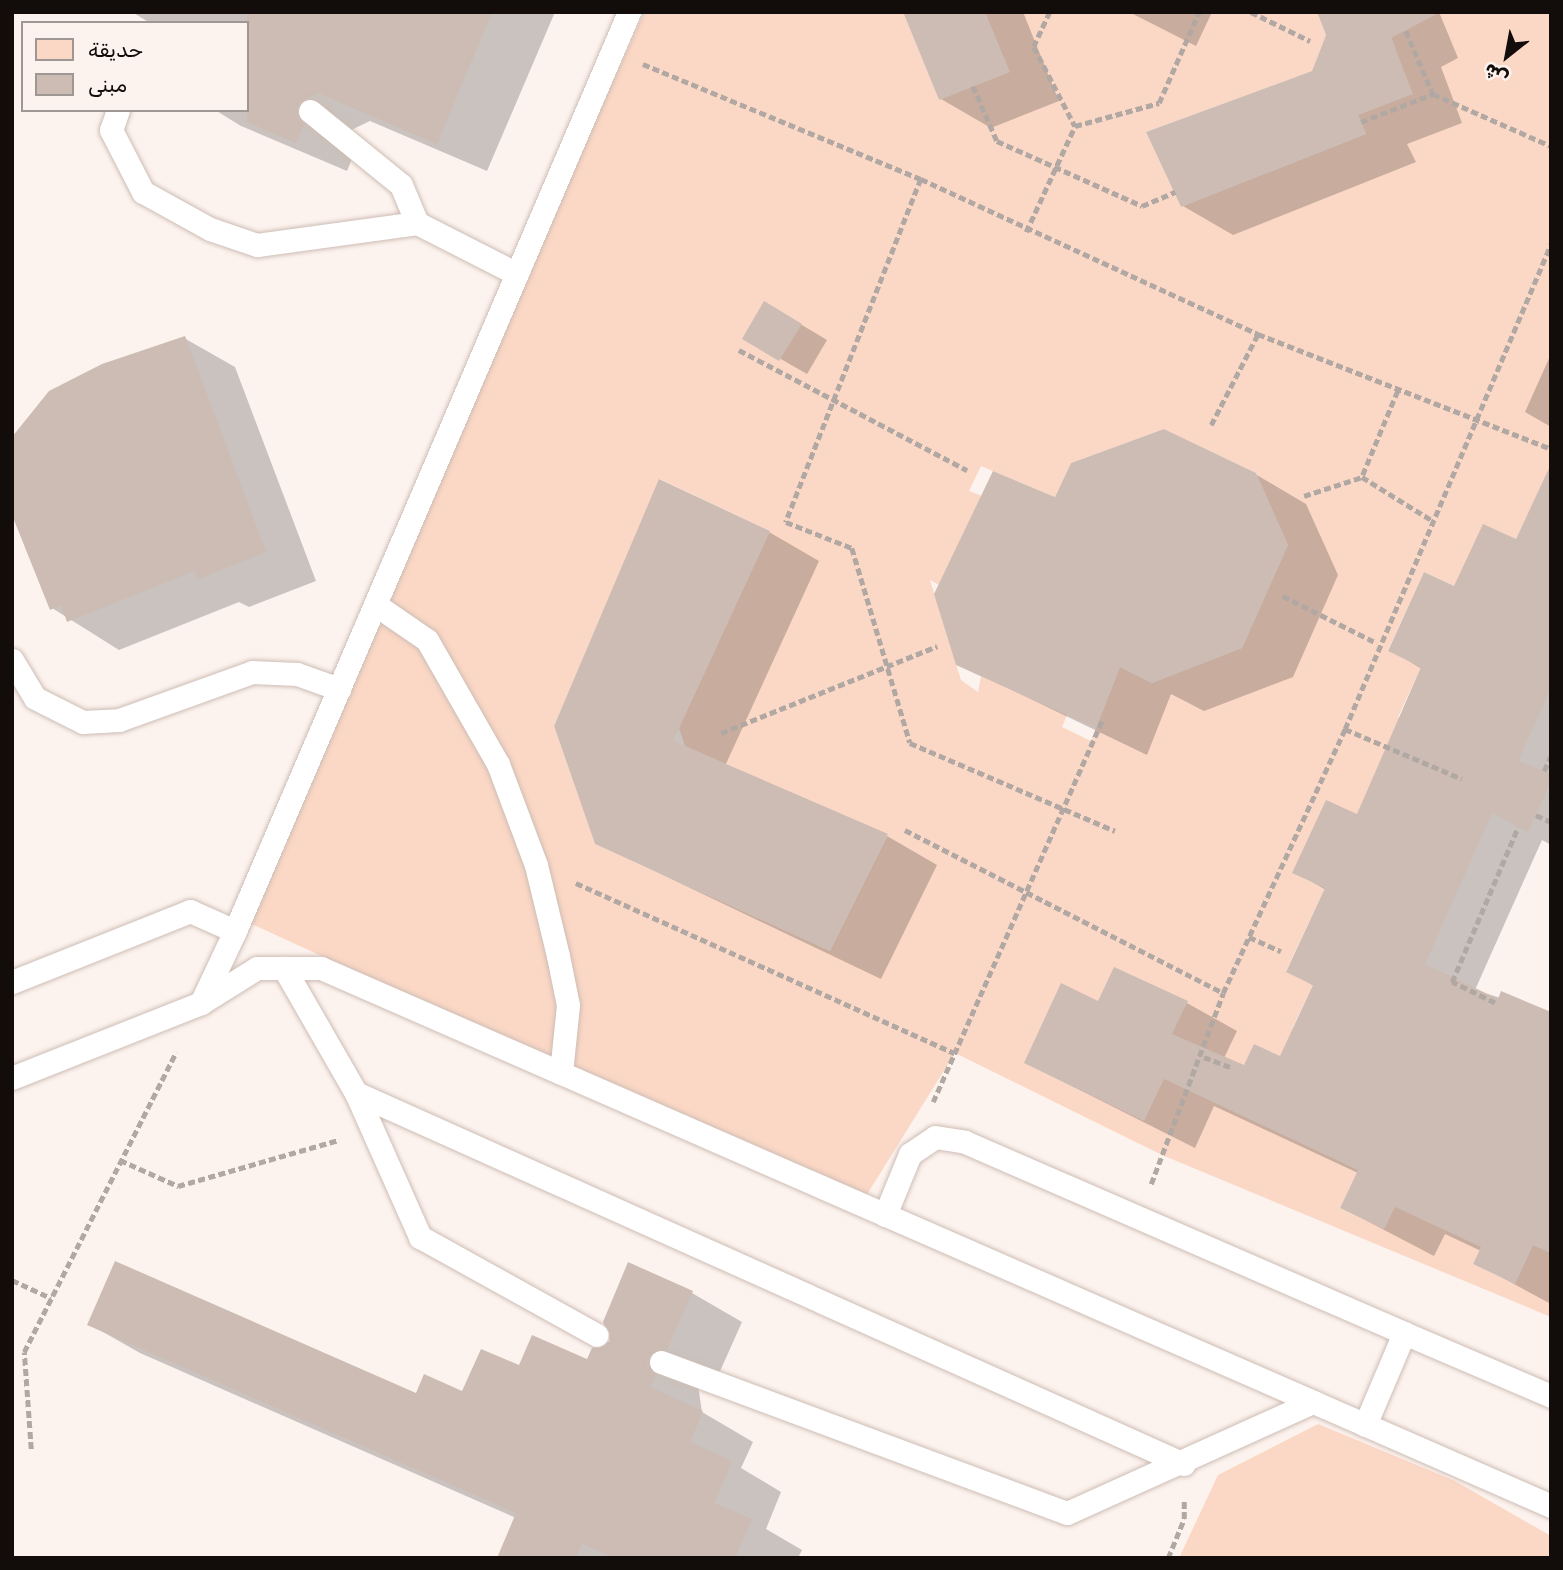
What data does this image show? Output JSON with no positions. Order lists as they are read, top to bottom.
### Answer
{
  "legend": ["حديقة", "مبنى"],
  "north": "bottom left"
}
